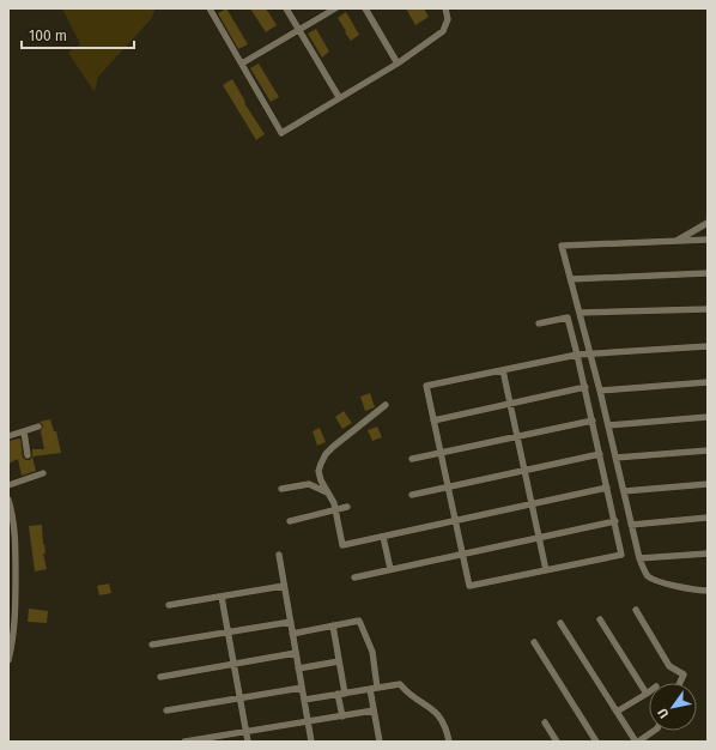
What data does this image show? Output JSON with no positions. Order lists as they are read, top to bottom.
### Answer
{
  "scale_bar": "100 m",
  "north": "bottom left"
}
